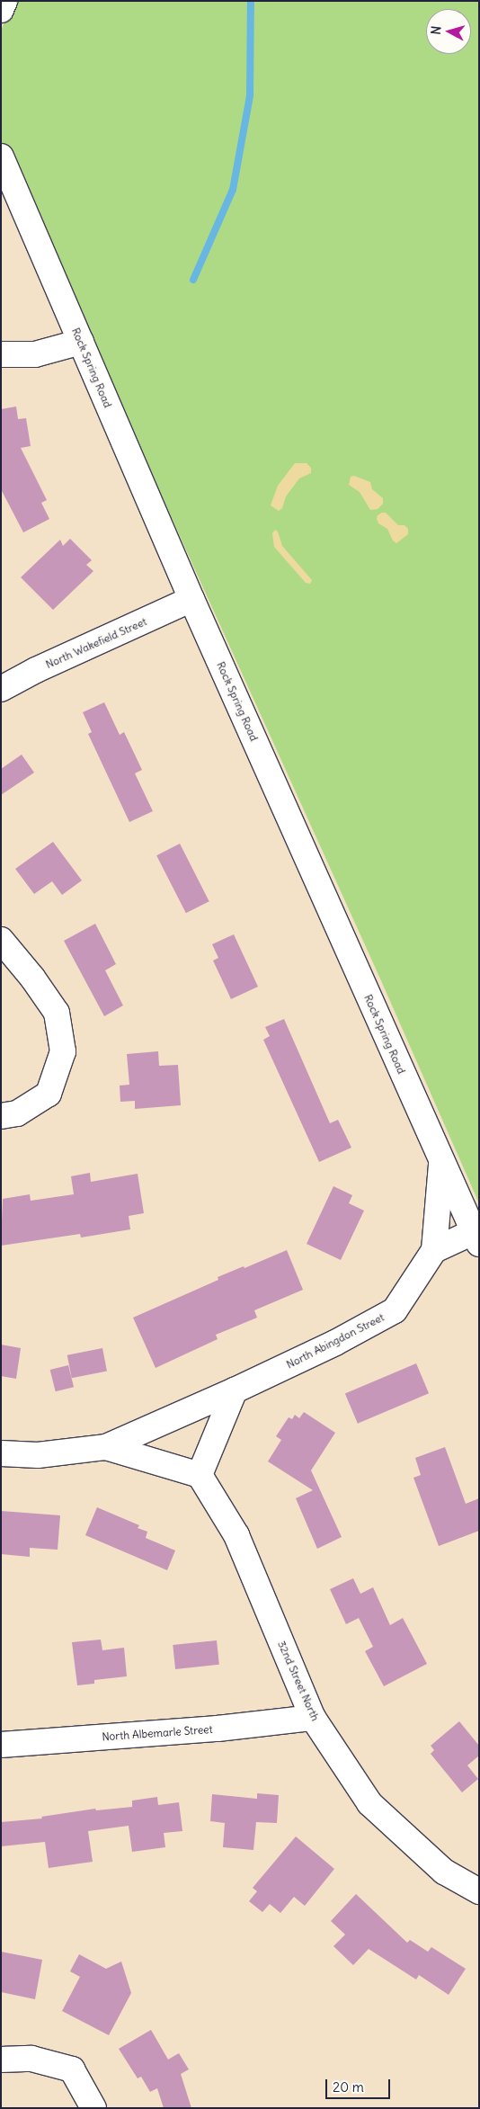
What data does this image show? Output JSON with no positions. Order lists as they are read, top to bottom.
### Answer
{
  "streets": {
    "street": [
      "Rock Spring Road",
      "North Wakefield Street",
      "North Abingdon Street",
      "32nd Street North",
      "North Albemarle Street"
    ]
  },
  "crossings": [
    ["Rock Spring Road", "North Wakefield Street"],
    ["Rock Spring Road", "North Abingdon Street"],
    ["North Abingdon Street", "32nd Street North"],
    ["32nd Street North", "North Albemarle Street"]
  ],
  "scale_bar": "20 m",
  "north": "left"
}
